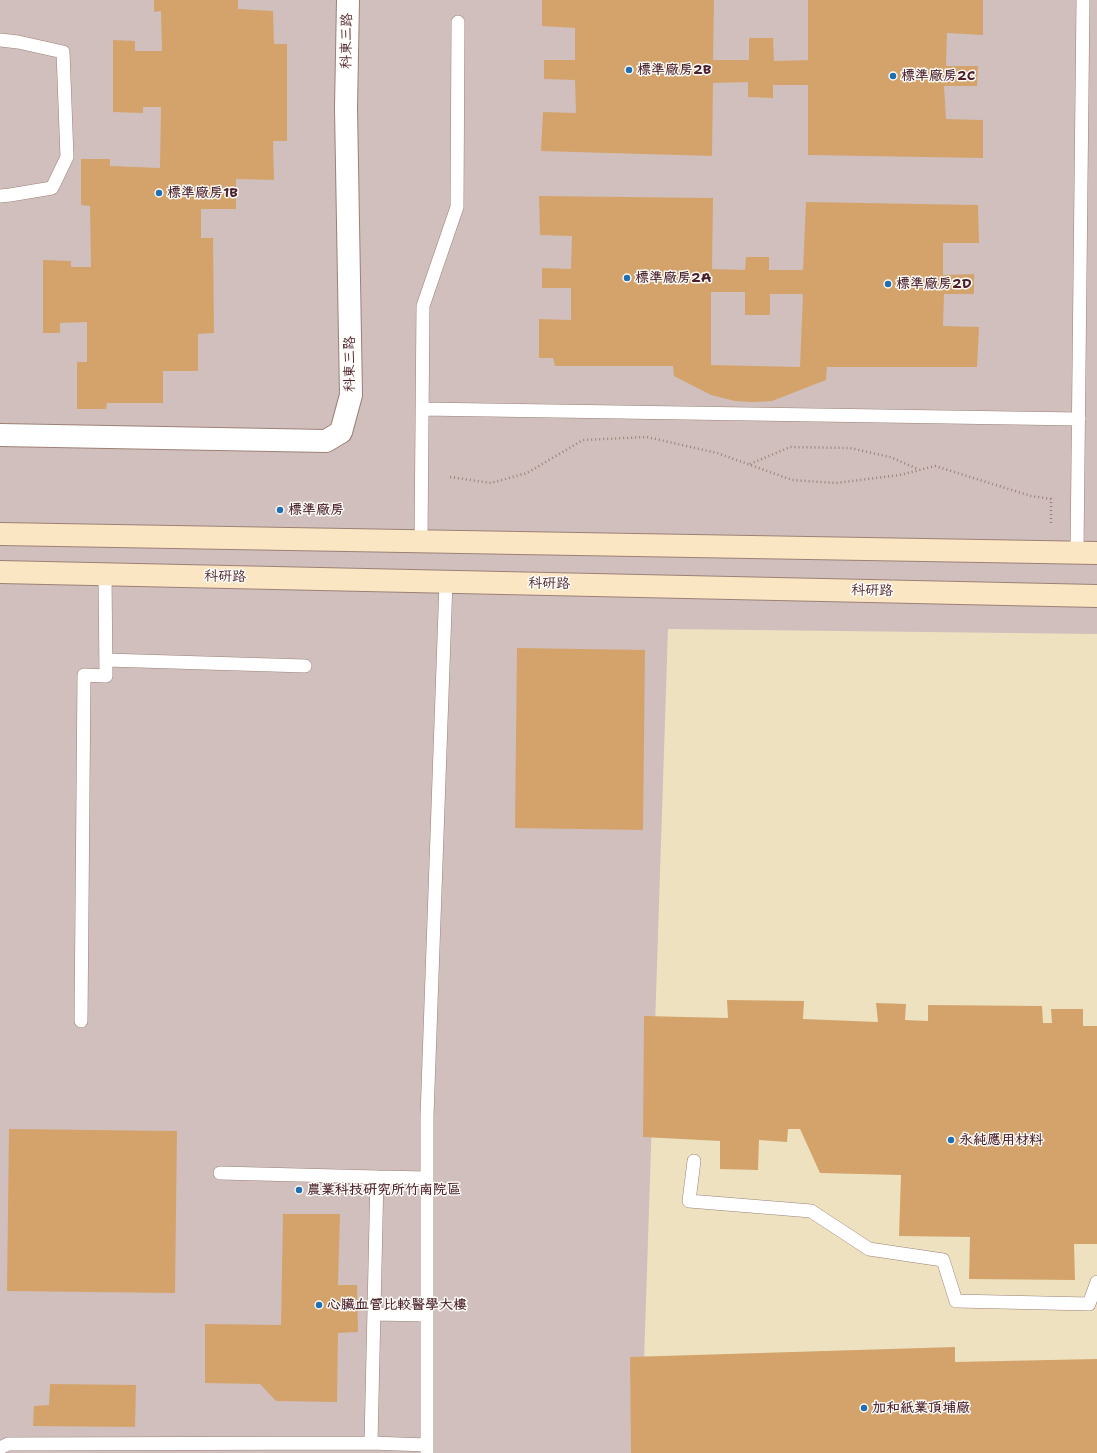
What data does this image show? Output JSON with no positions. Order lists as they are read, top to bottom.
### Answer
{
  "streets": {
    "street": ["科東三路", "科研路"]
  },
  "places": [
    "標準廠房2B",
    "標準廠房2C",
    "標準廠房1B",
    "標準廠房2A",
    "標準廠房2D",
    "標準廠房",
    "永純應用材料",
    "農業科技研究所竹南院區",
    "心臟血管比較醫學大樓",
    "加和紙業頂埔廠"
  ]
}
